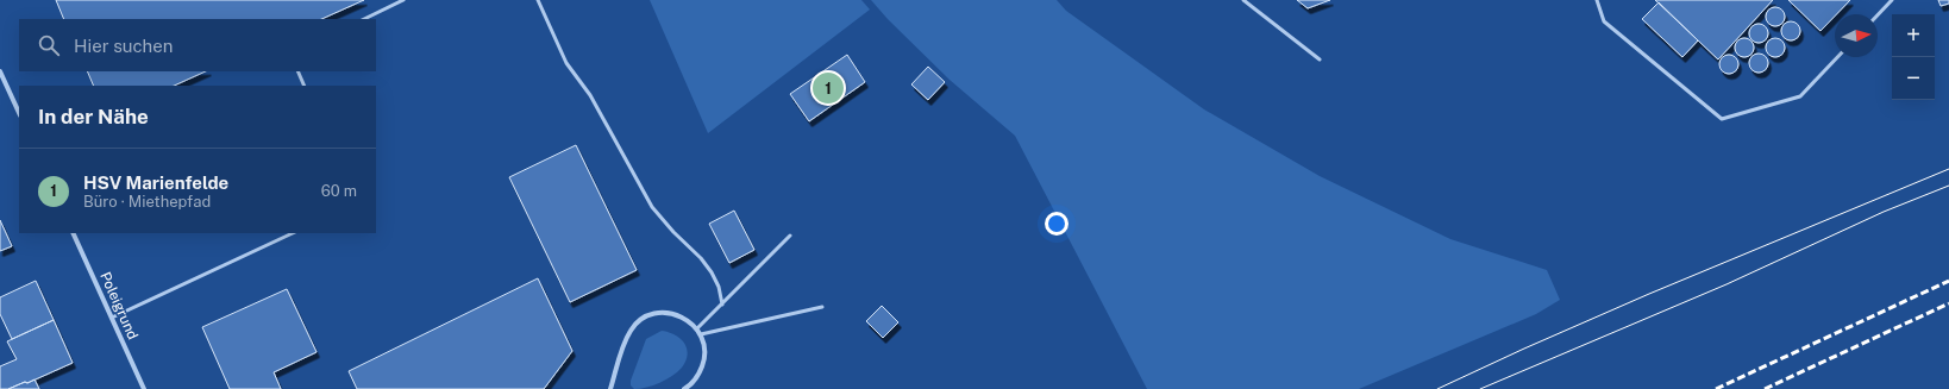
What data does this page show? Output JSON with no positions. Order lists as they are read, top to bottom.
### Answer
{
  "streets": {
    "street": ["Poleigrund"]
  },
  "north": "right",
  "page": {
    "map_buttons": ["+", "−"],
    "search": "Hier suchen",
    "pins": "1",
    "heading": "In der Nähe",
    "list": [
      {
        "mark": "1",
        "name": "HSV Marienfelde",
        "note": "Büro · Miethepfad",
        "value": "60 m"
      }
    ]
  }
}
